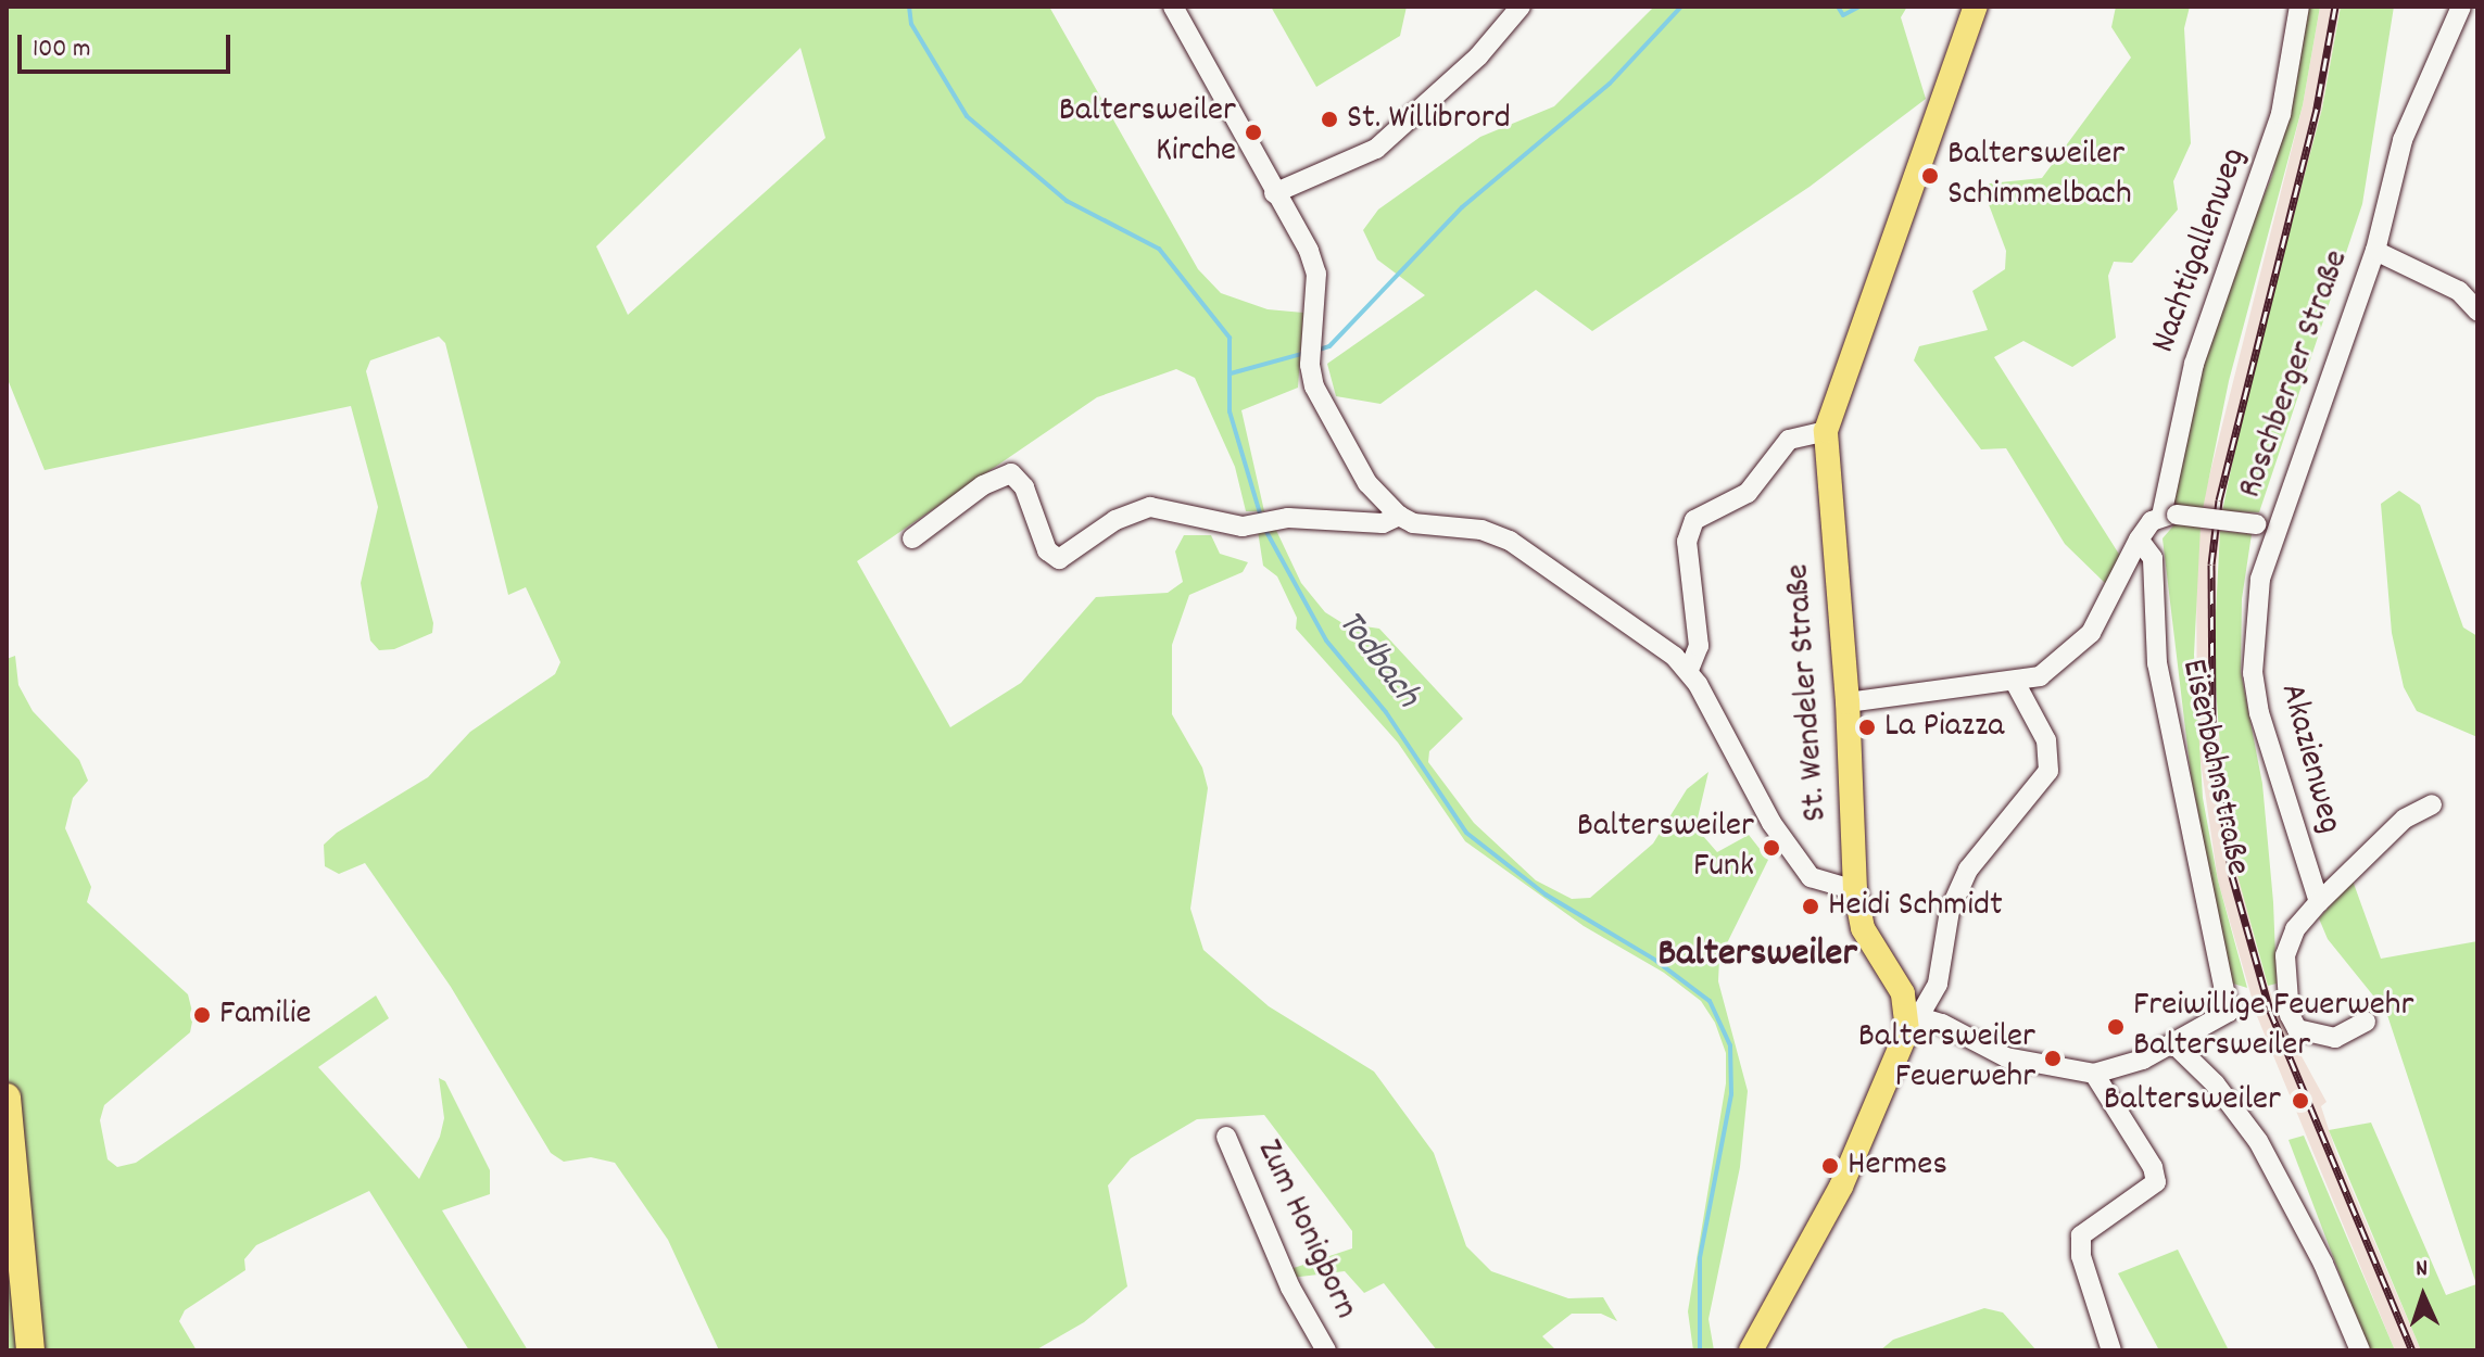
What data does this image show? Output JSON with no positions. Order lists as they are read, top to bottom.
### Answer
{
  "streets": {
    "main road": ["St. Wendeler Straße"],
    "street": [
      "Nachtigallenweg",
      "Roschberger Straße",
      "Akazienweg",
      "Eisenbahnstraße",
      "Zum Honigborn"
    ]
  },
  "crossings": [
    ["Nachtigallenweg", "Roschberger Straße"],
    ["Roschberger Straße", "Akazienweg"]
  ],
  "districts": ["Baltersweiler"],
  "water": ["Todbach"],
  "places": [
    "St. Willibrord",
    "Baltersweiler Kirche",
    "Baltersweiler Schimmelbach",
    "La Piazza",
    "Baltersweiler Funk",
    "Heidi Schmidt",
    "Familie",
    "Freiwillige Feuerwehr Baltersweiler",
    "Baltersweiler Feuerwehr",
    "Baltersweiler",
    "Hermes"
  ],
  "scale_bar": "100 m",
  "north": "top"
}
